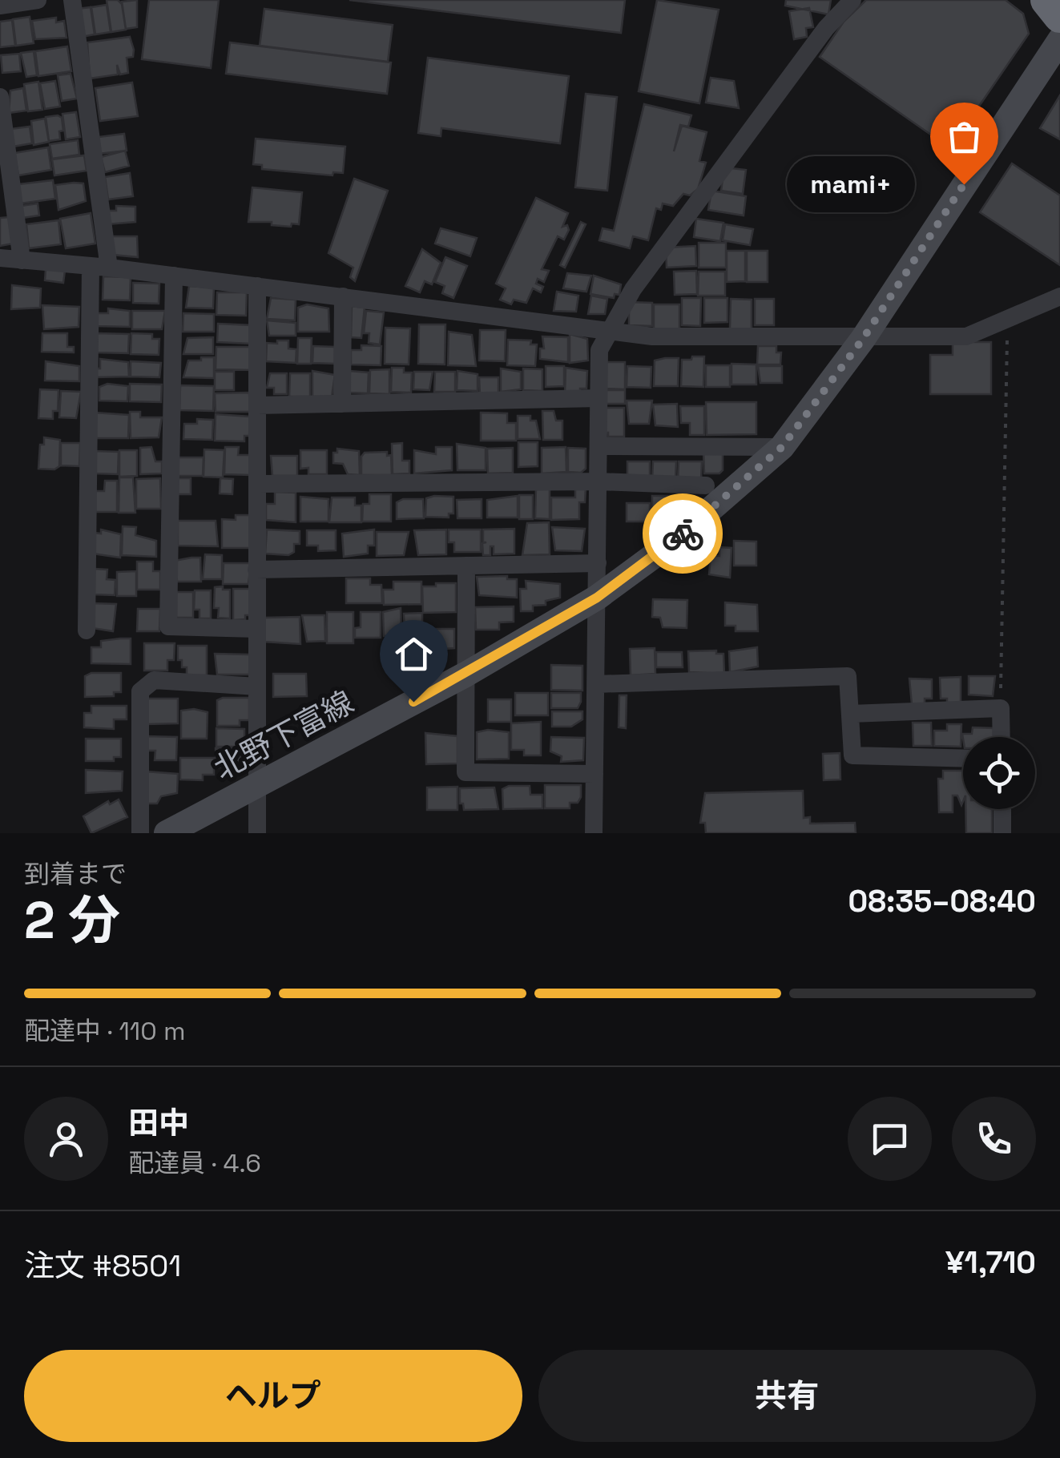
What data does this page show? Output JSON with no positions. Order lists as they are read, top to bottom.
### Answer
{
  "streets": {
    "street": ["北野下富線"]
  },
  "places": ["mami+"],
  "page": {
    "bubble": "mami+",
    "heading": ["2 分", "到着まで", "08:35–08:40"],
    "panel": [
      "田中",
      "配達員 · 4.6",
      "注文 #8501",
      "¥1,710"
    ],
    "bar": "配達中 · 110 m",
    "buttons": ["ヘルプ", "共有"]
  }
}
